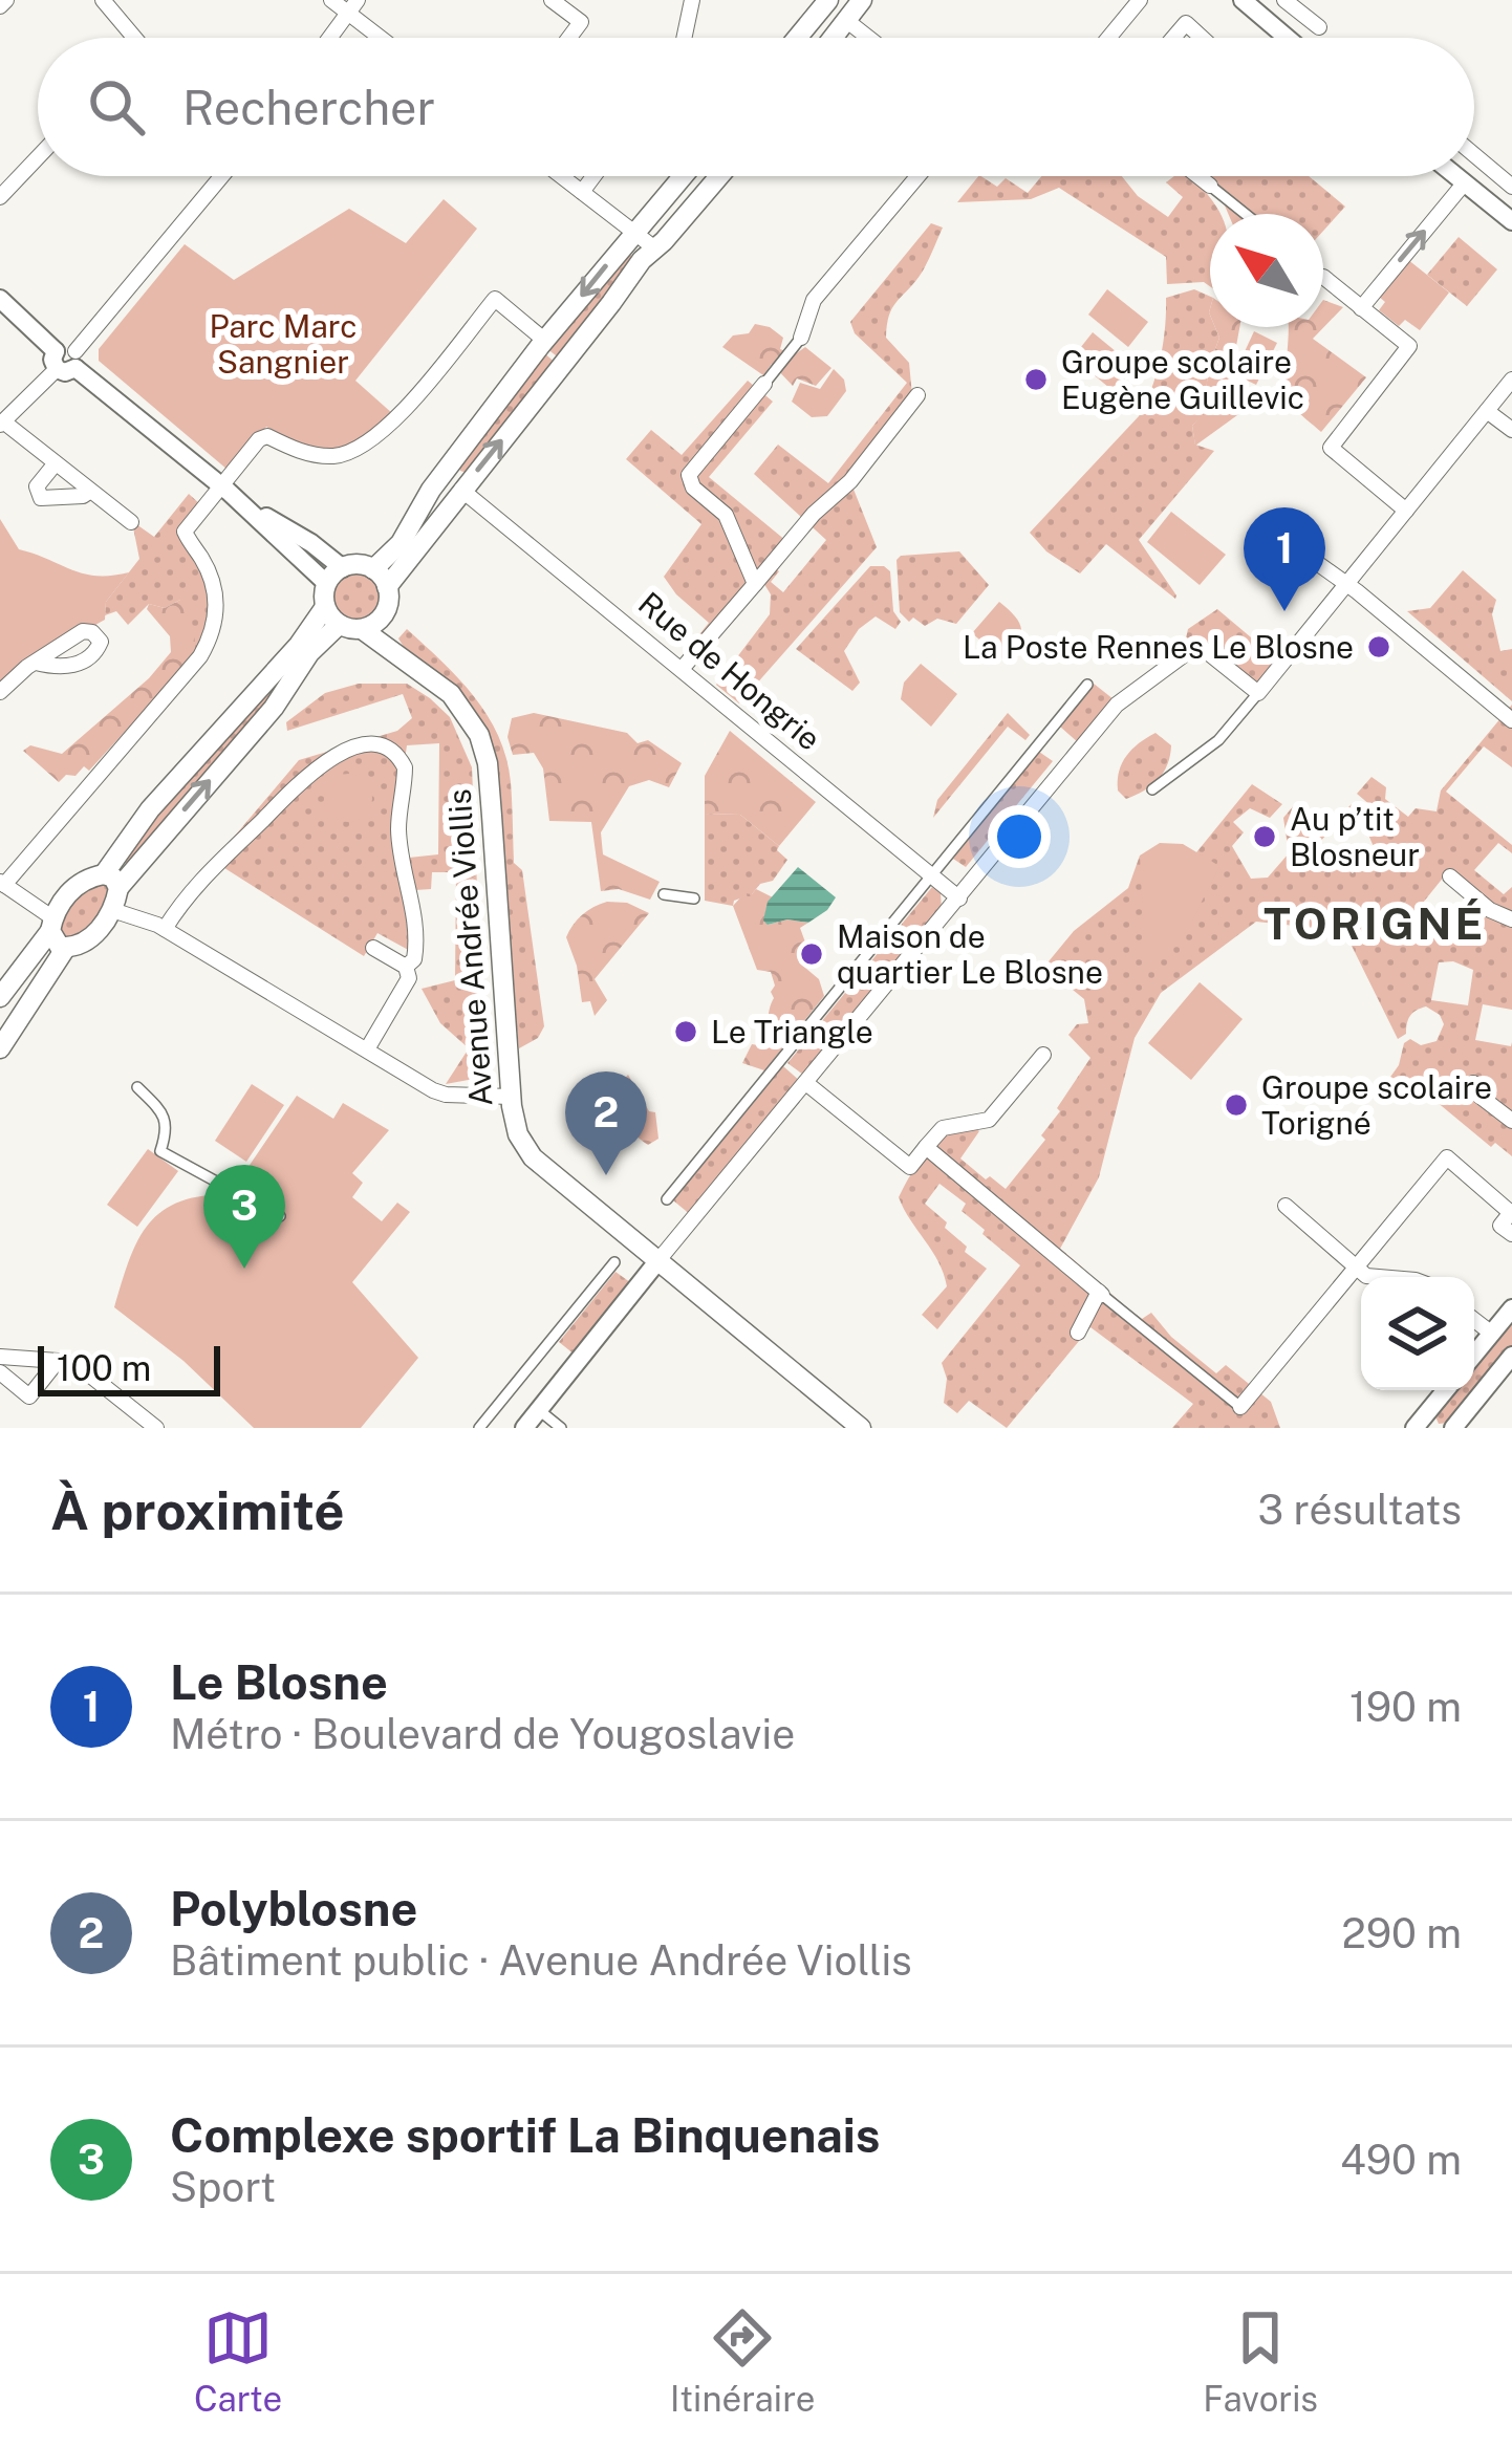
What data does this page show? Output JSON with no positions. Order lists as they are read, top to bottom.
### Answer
{
  "streets": {
    "main road": ["Avenue Andrée Viollis"],
    "street": ["Rue de Hongrie"]
  },
  "districts": ["TORIGNÉ"],
  "parks": ["Parc Marc Sangnier"],
  "places": [
    "Groupe scolaire Eugène Guillevic",
    "La Poste Rennes Le Blosne",
    "Au p’tit Blosneur",
    "Maison de quartier Le Blosne",
    "Le Triangle",
    "Groupe scolaire Torigné"
  ],
  "scale_bar": "100 m",
  "north": "top left",
  "page": {
    "search": "Rechercher",
    "pins": ["1", "2", "3"],
    "scale": "100 m",
    "heading": ["À proximité", "3 résultats"],
    "list": [
      {
        "mark": "1",
        "name": "Le Blosne",
        "note": "Métro · Boulevard de Yougoslavie",
        "value": "190 m"
      },
      {
        "mark": "2",
        "name": "Polyblosne",
        "note": "Bâtiment public · Avenue Andrée Viollis",
        "value": "290 m"
      },
      {
        "mark": "3",
        "name": "Complexe sportif La Binquenais",
        "note": "Sport",
        "value": "490 m"
      }
    ],
    "nav": ["Carte", "Itinéraire", "Favoris"]
  }
}
